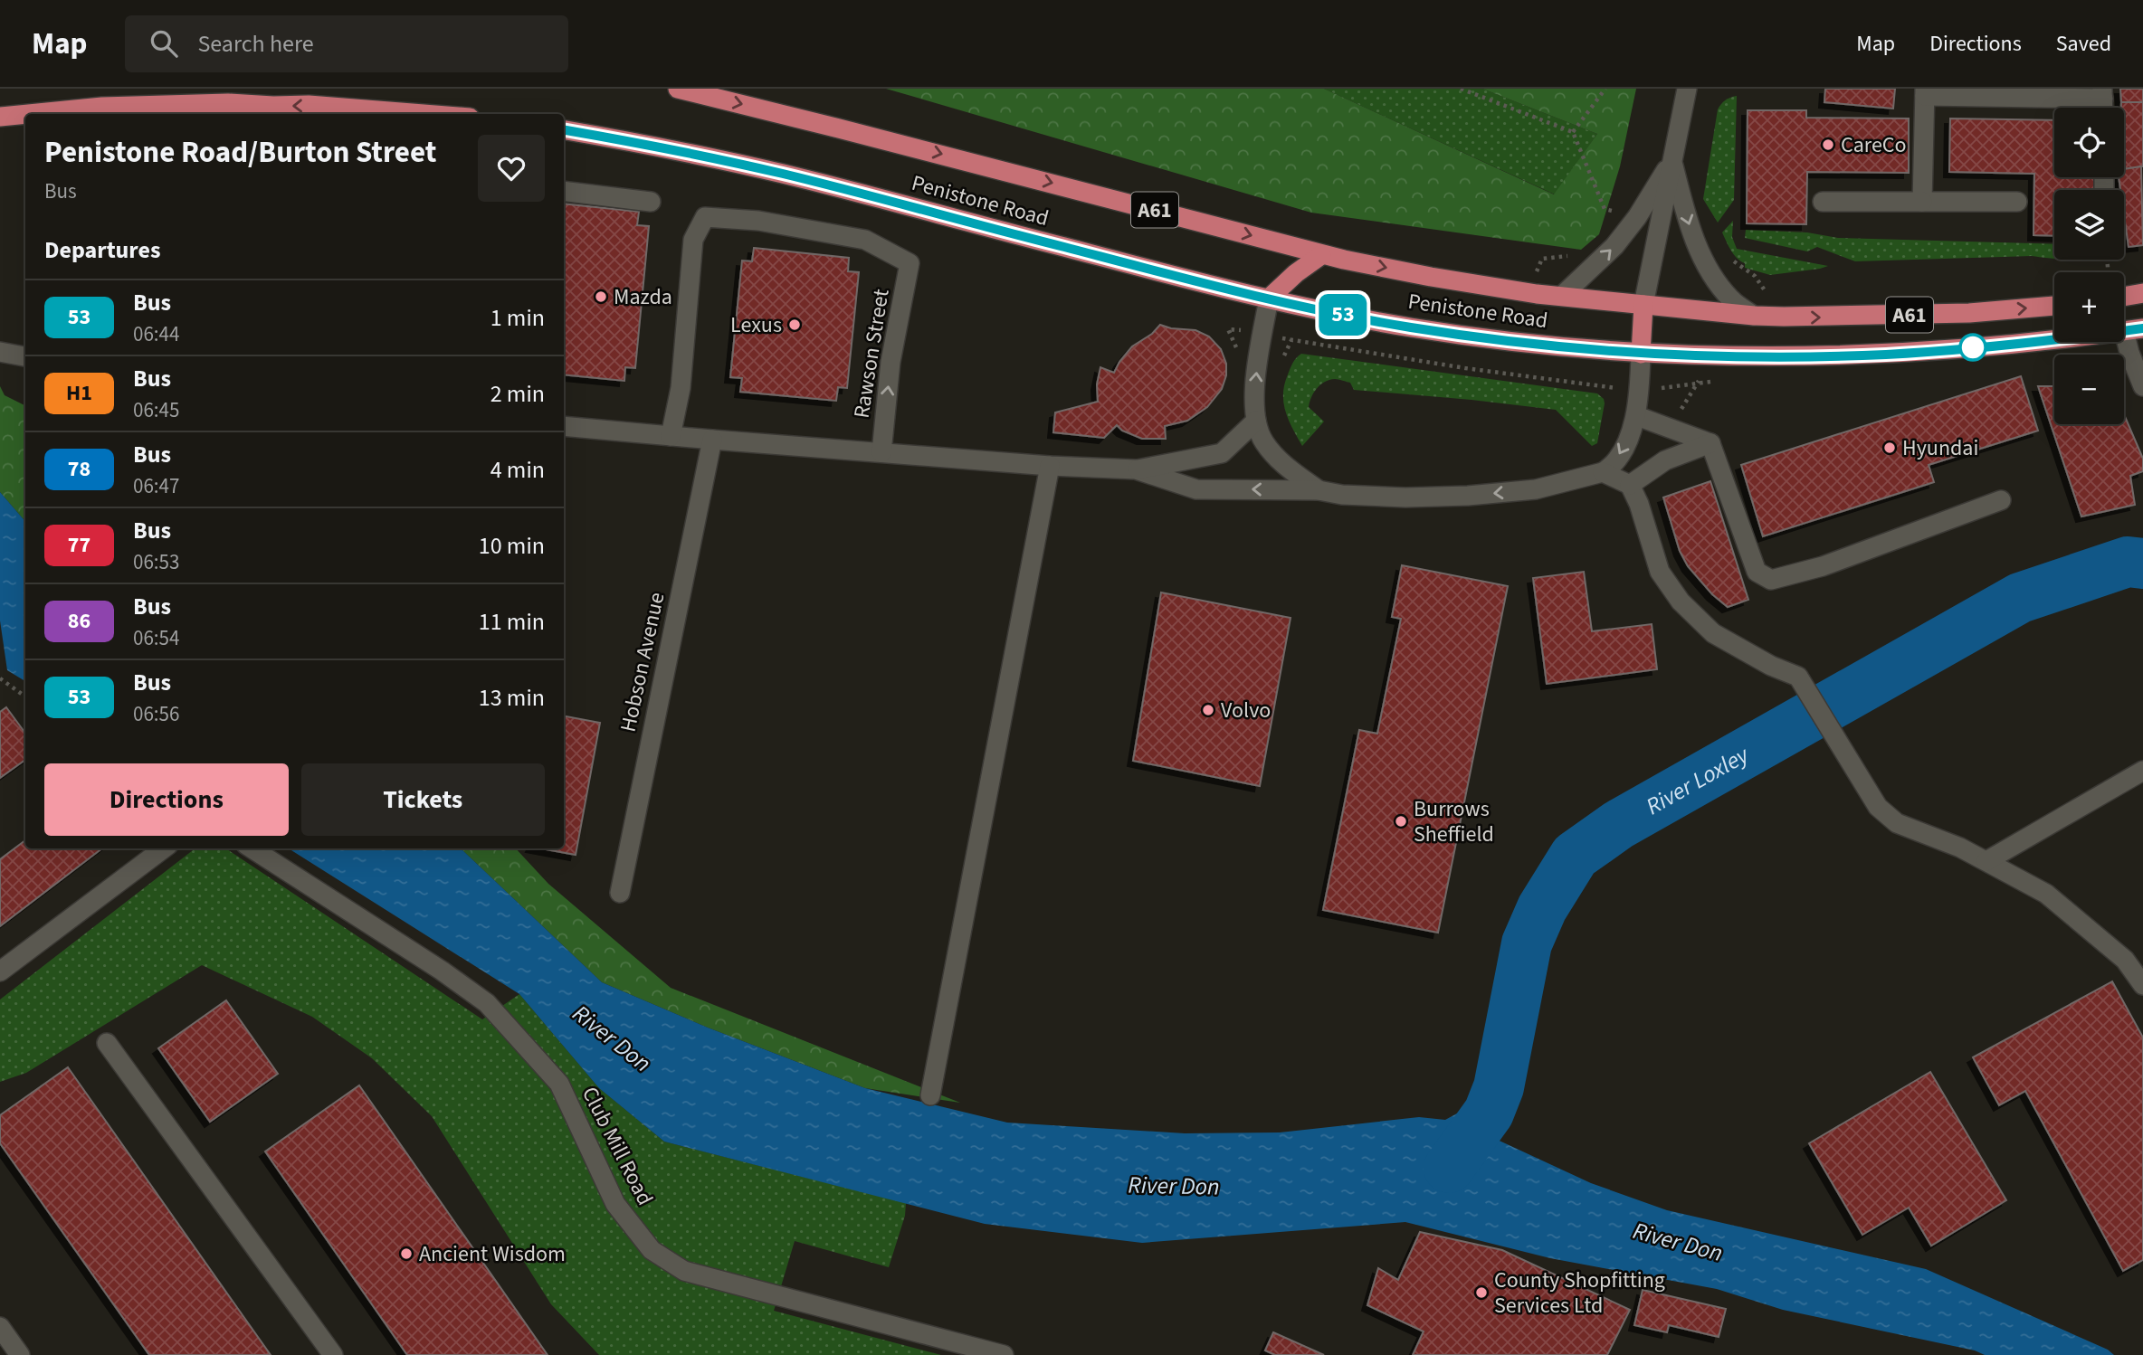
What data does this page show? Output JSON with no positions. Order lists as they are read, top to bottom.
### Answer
{
  "streets": {
    "highway": ["Penistone Road", "A61"],
    "street": ["Rawson Street", "Hobson Avenue", "Club Mill Road"]
  },
  "water": ["River Loxley", "River Don"],
  "places": [
    "CareCo",
    "Mazda",
    "Lexus",
    "Hyundai",
    "Volvo",
    "Burrows Sheffield",
    "Ancient Wisdom",
    "County Shopfitting Services Ltd"
  ],
  "lines": ["bus line 53"],
  "page": {
    "header": "Map",
    "search": "Search here",
    "nav": ["Map", "Directions", "Saved"],
    "on_map": "53",
    "map_buttons": ["+", "−"],
    "heading": [
      ["Penistone Road/Burton Street", "Bus"],
      "Departures"
    ],
    "list": [
      {
        "mark": "53",
        "name": "Bus",
        "note": "06:44",
        "value": "1 min"
      },
      {
        "mark": "H1",
        "name": "Bus",
        "note": "06:45",
        "value": "2 min"
      },
      {
        "mark": "78",
        "name": "Bus",
        "note": "06:47",
        "value": "4 min"
      },
      {
        "mark": "77",
        "name": "Bus",
        "note": "06:53",
        "value": "10 min"
      },
      {
        "mark": "86",
        "name": "Bus",
        "note": "06:54",
        "value": "11 min"
      },
      {
        "mark": "53",
        "name": "Bus",
        "note": "06:56",
        "value": "13 min"
      }
    ],
    "buttons": ["Directions", "Tickets"]
  }
}
